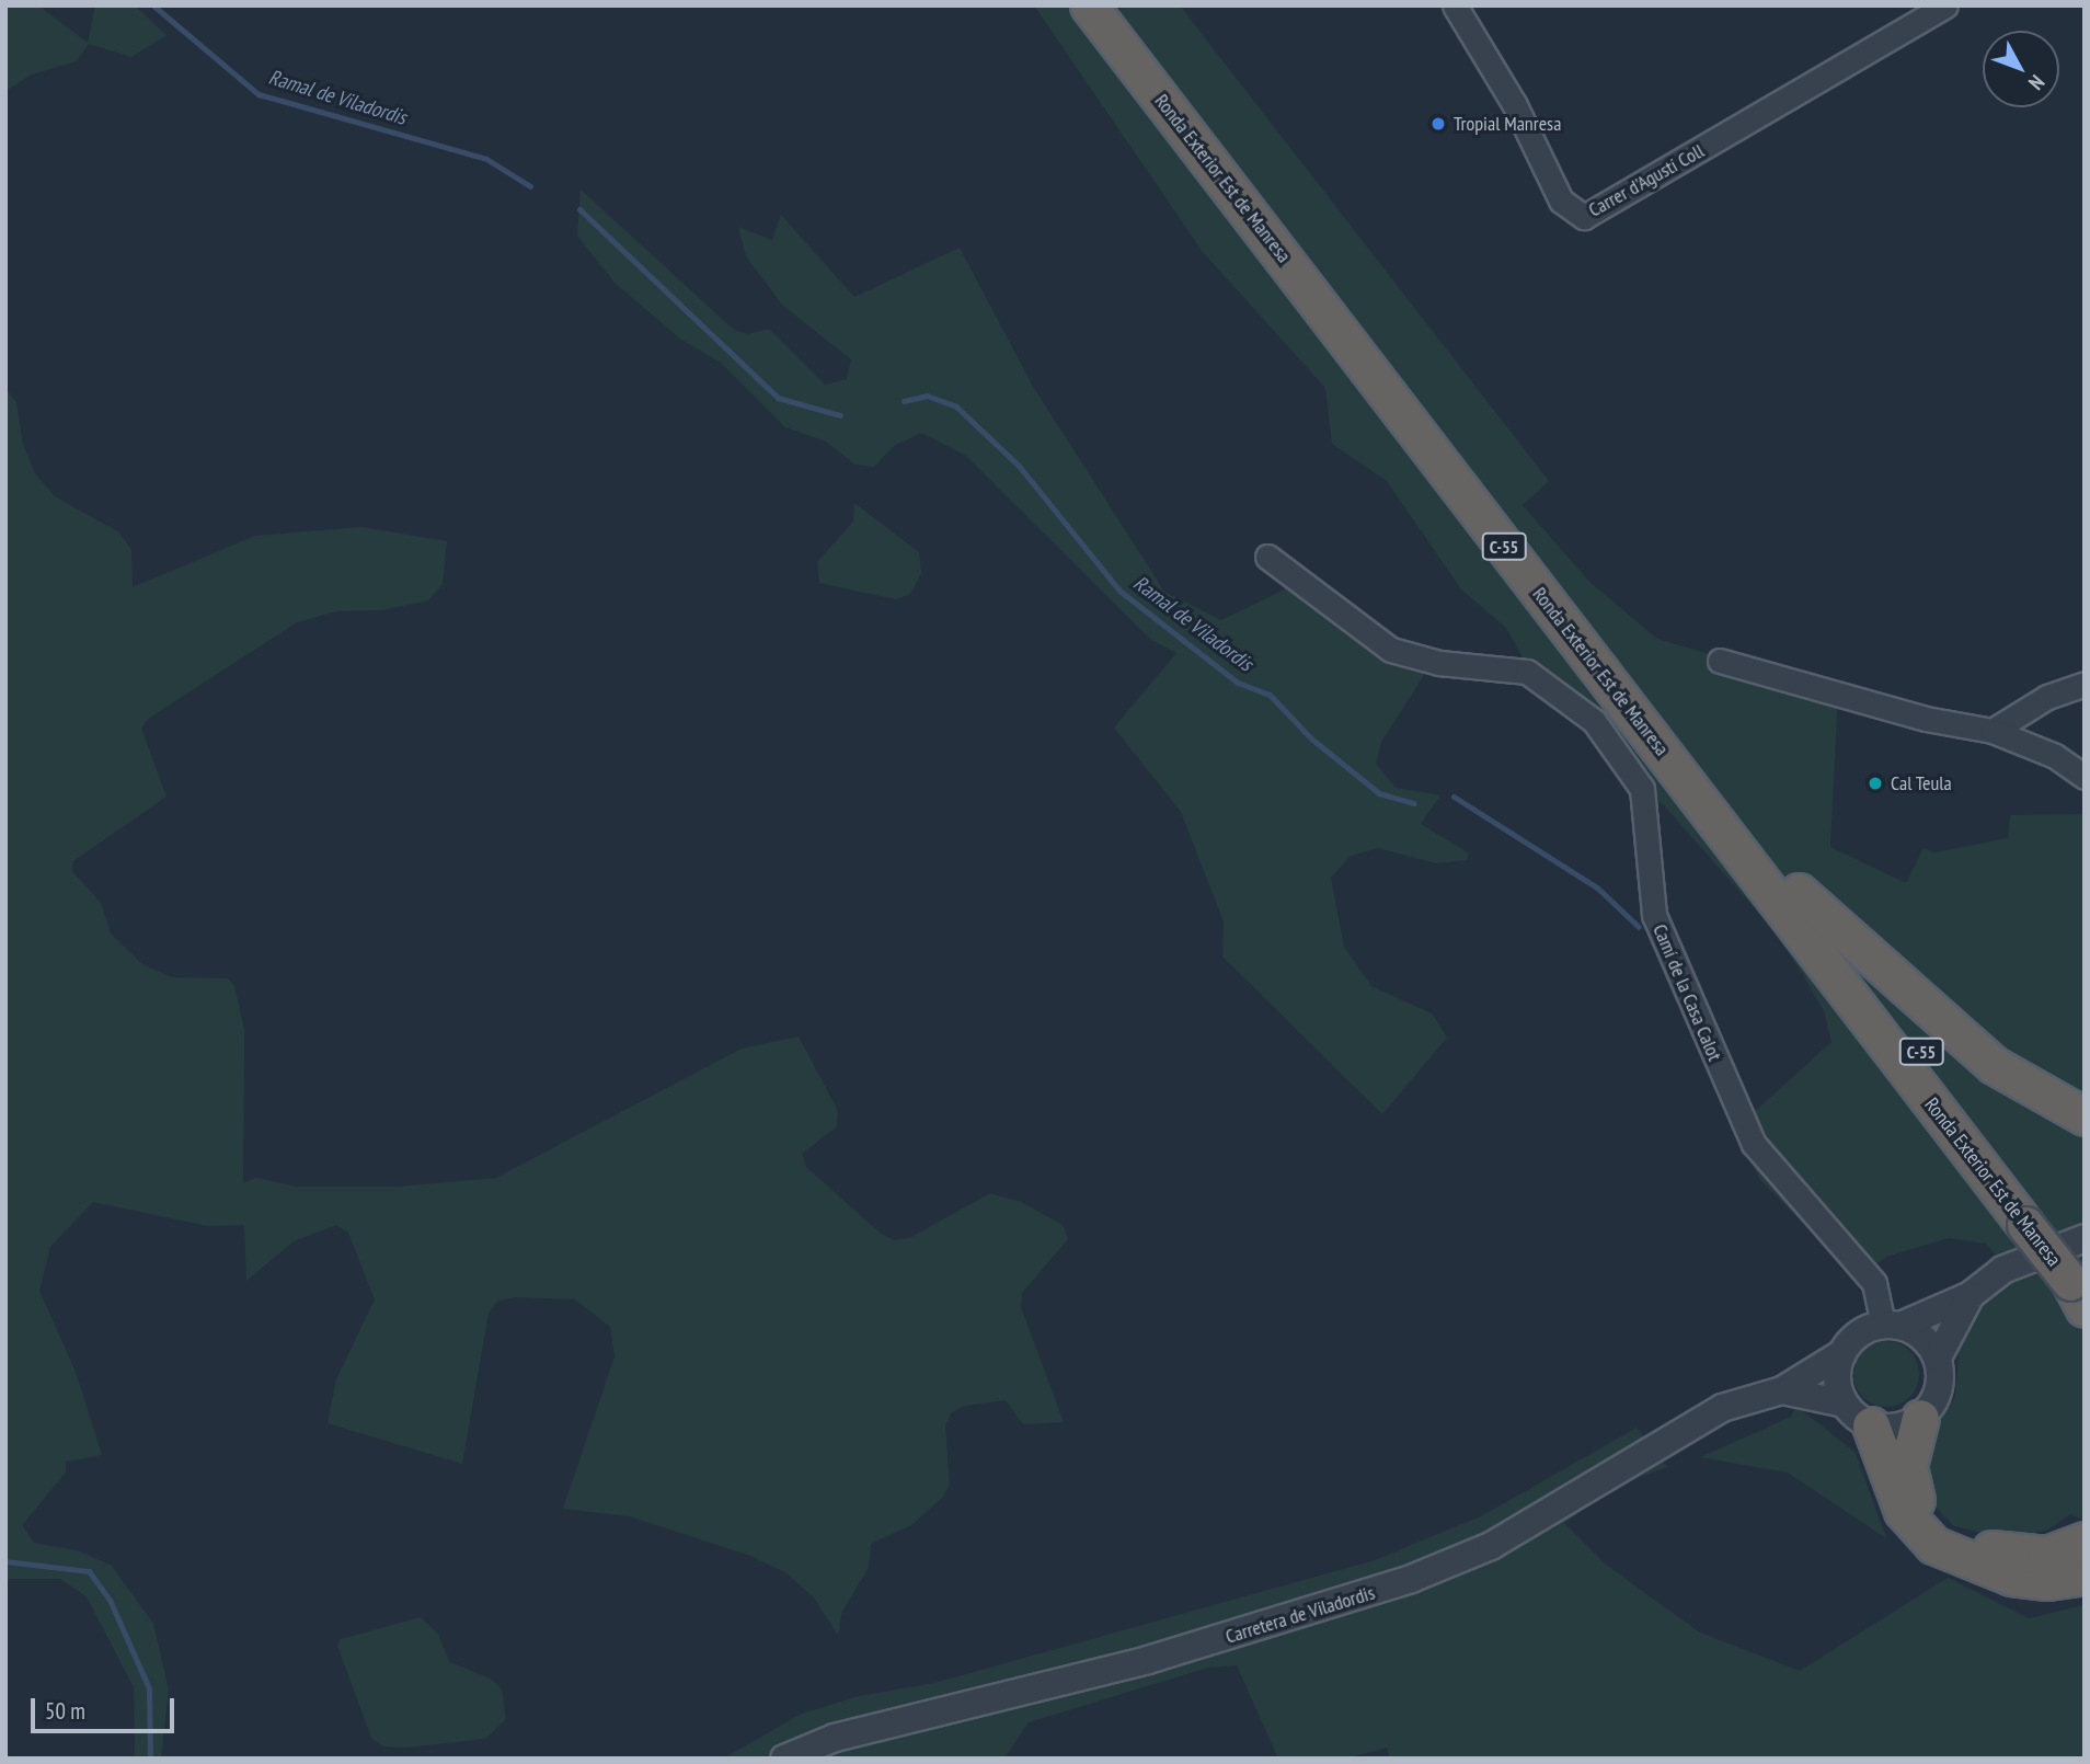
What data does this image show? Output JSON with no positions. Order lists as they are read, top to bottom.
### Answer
{
  "streets": {
    "highway": ["Ronda Exterior Est de Manresa", "C-55"],
    "street": ["Carrer d'Agustí Coll", "Camí de la Casa Calot", "Carretera de Viladordis"]
  },
  "crossings": [
    ["Camí de la Casa Calot", "Carretera de Viladordis"]
  ],
  "water": ["Ramal de Viladordis"],
  "places": ["Tropial Manresa", "Cal Teula"],
  "scale_bar": "50 m",
  "north": "bottom right"
}
